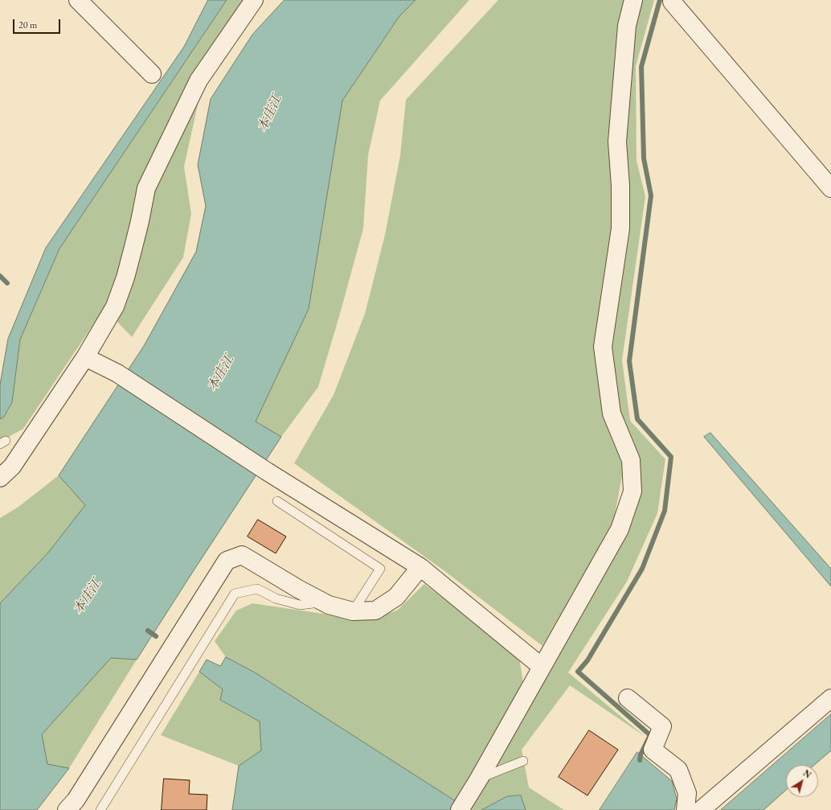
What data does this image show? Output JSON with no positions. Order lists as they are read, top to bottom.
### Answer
{
  "water": ["本庄江"],
  "scale_bar": "20 m",
  "north": "top right"
}
